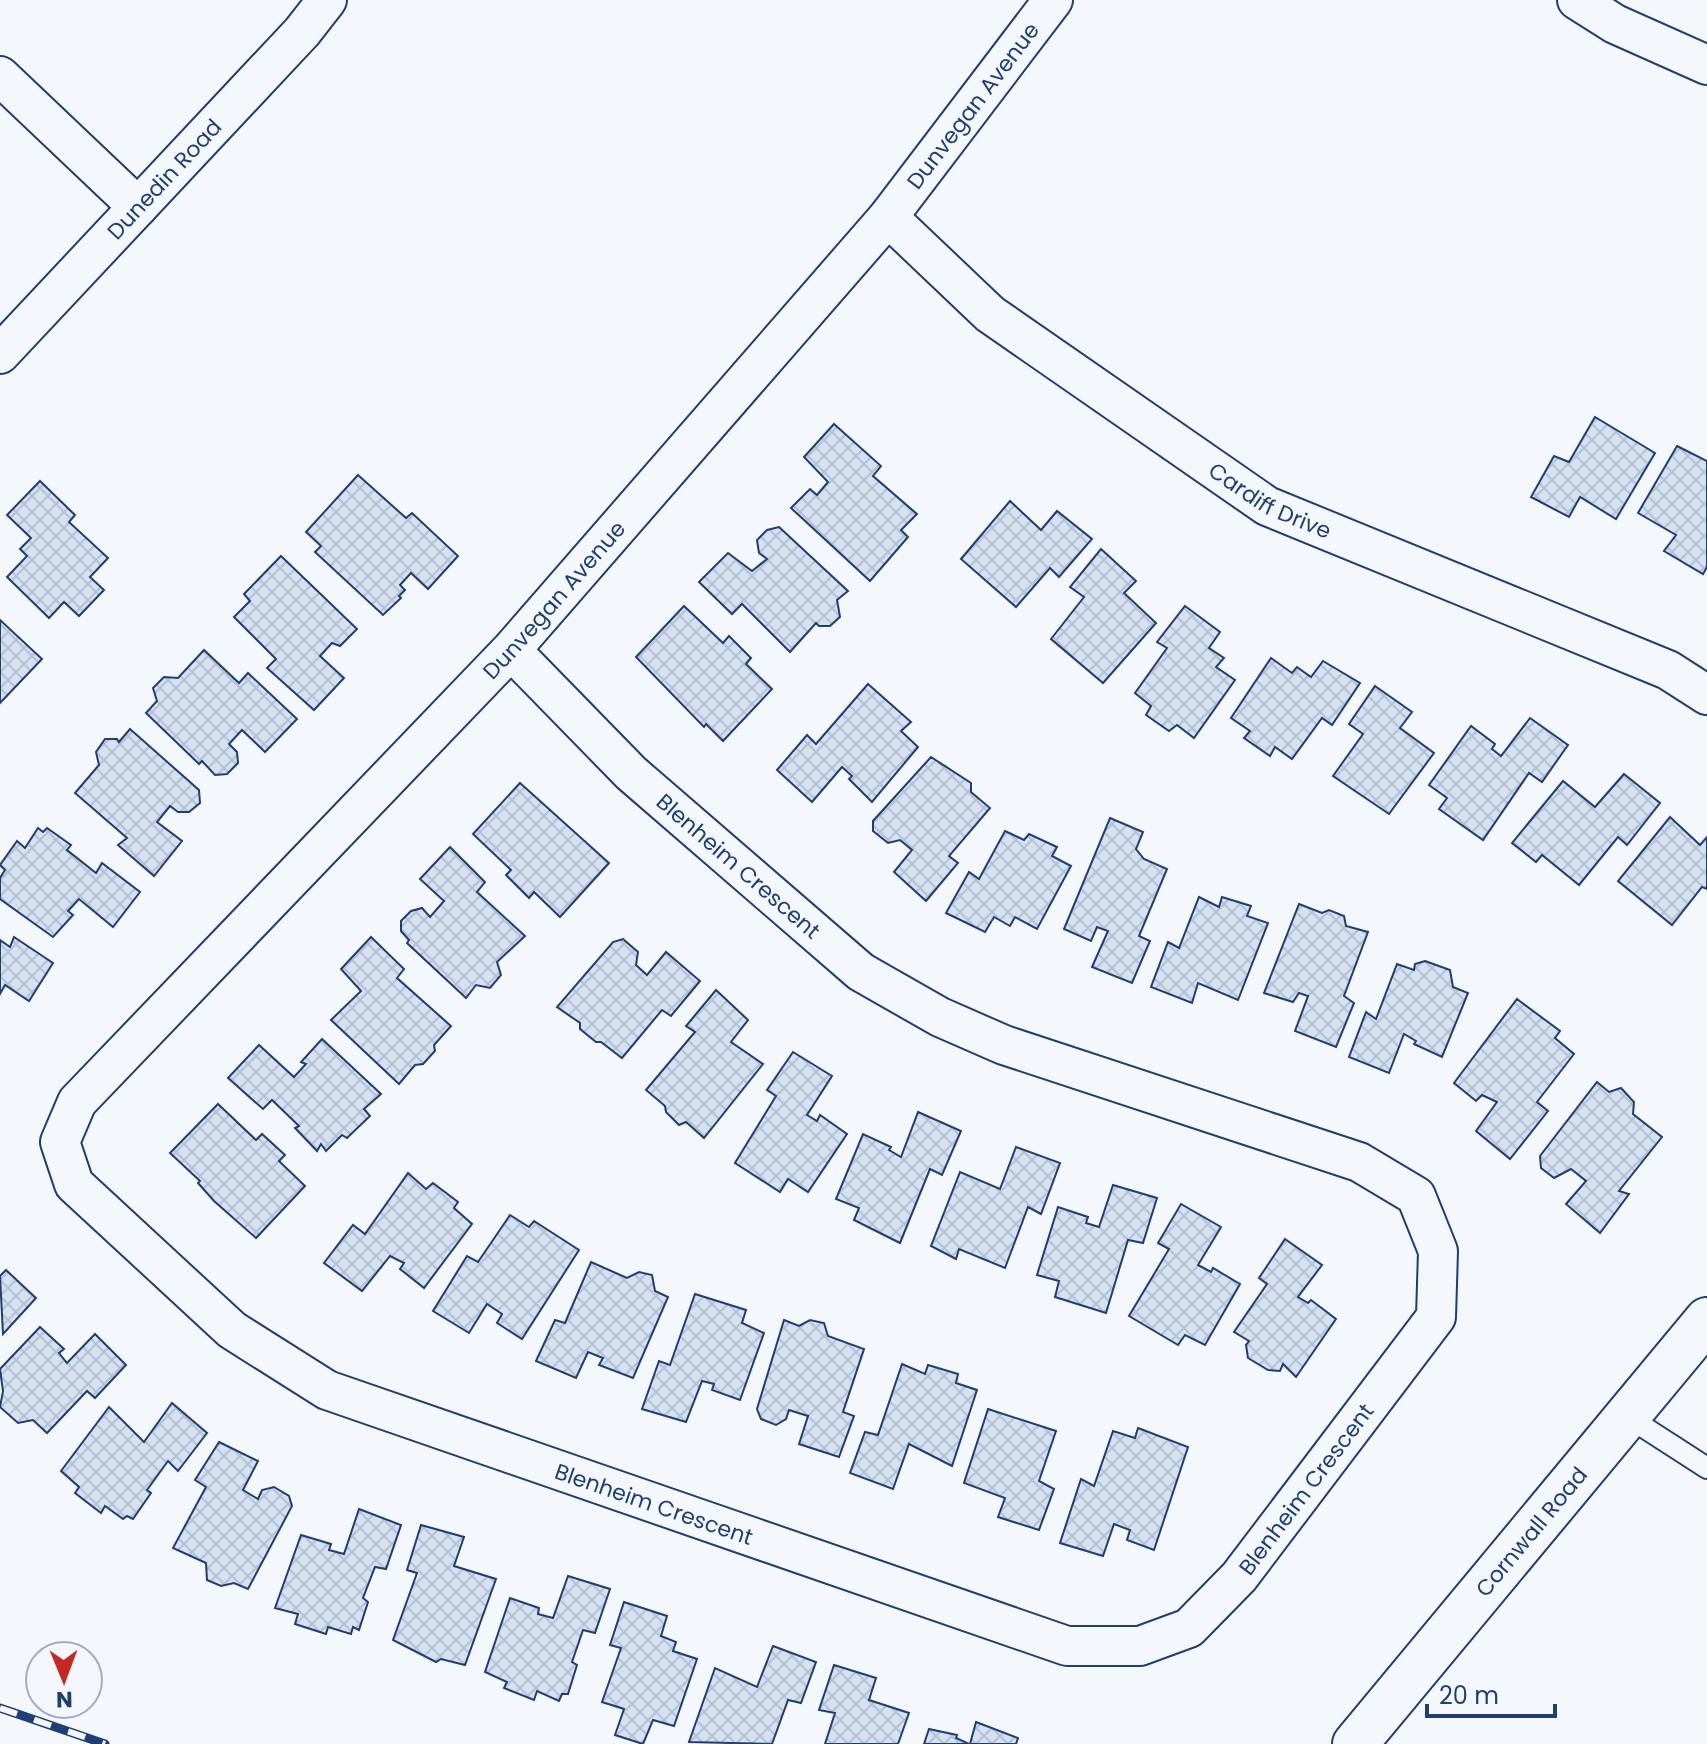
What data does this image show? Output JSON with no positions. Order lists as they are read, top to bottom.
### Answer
{
  "streets": {
    "main road": ["Cornwall Road"],
    "street": [
      "Dunvegan Avenue",
      "Dunedin Road",
      "Cardiff Drive",
      "Blenheim Crescent"
    ]
  },
  "crossings": [
    ["Dunvegan Avenue", "Cardiff Drive"],
    ["Dunvegan Avenue", "Blenheim Crescent"]
  ],
  "scale_bar": "20 m",
  "north": "bottom"
}
